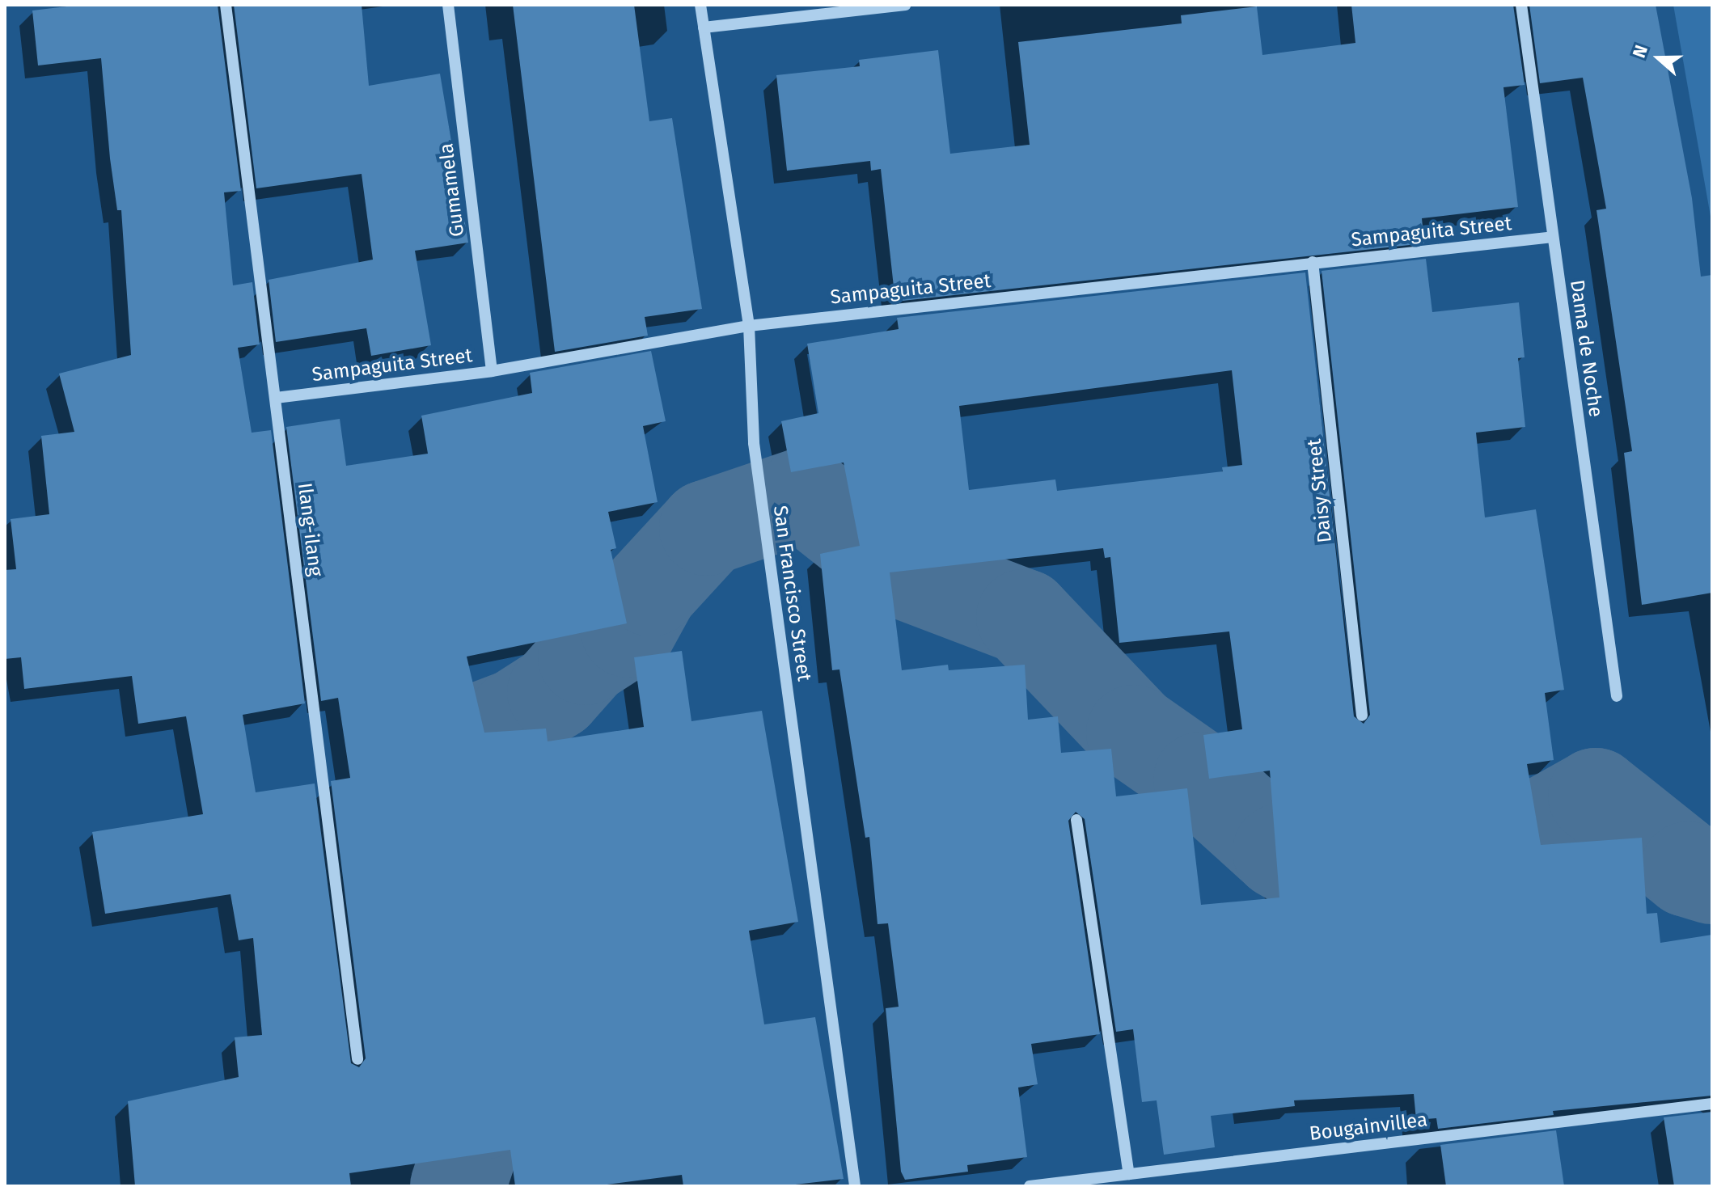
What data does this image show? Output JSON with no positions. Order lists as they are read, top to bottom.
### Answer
{
  "streets": {
    "street": [
      "Gumamela",
      "Sampaguita Street",
      "Dama de Noche",
      "Daisy Street",
      "Ilang-ilang",
      "San Francisco Street",
      "Bougainvillea"
    ]
  },
  "crossings": [
    ["Gumamela", "Sampaguita Street"],
    ["Sampaguita Street", "Dama de Noche"],
    ["Sampaguita Street", "Daisy Street"],
    ["Sampaguita Street", "Ilang-ilang"],
    ["Sampaguita Street", "San Francisco Street"]
  ],
  "north": "left"
}
